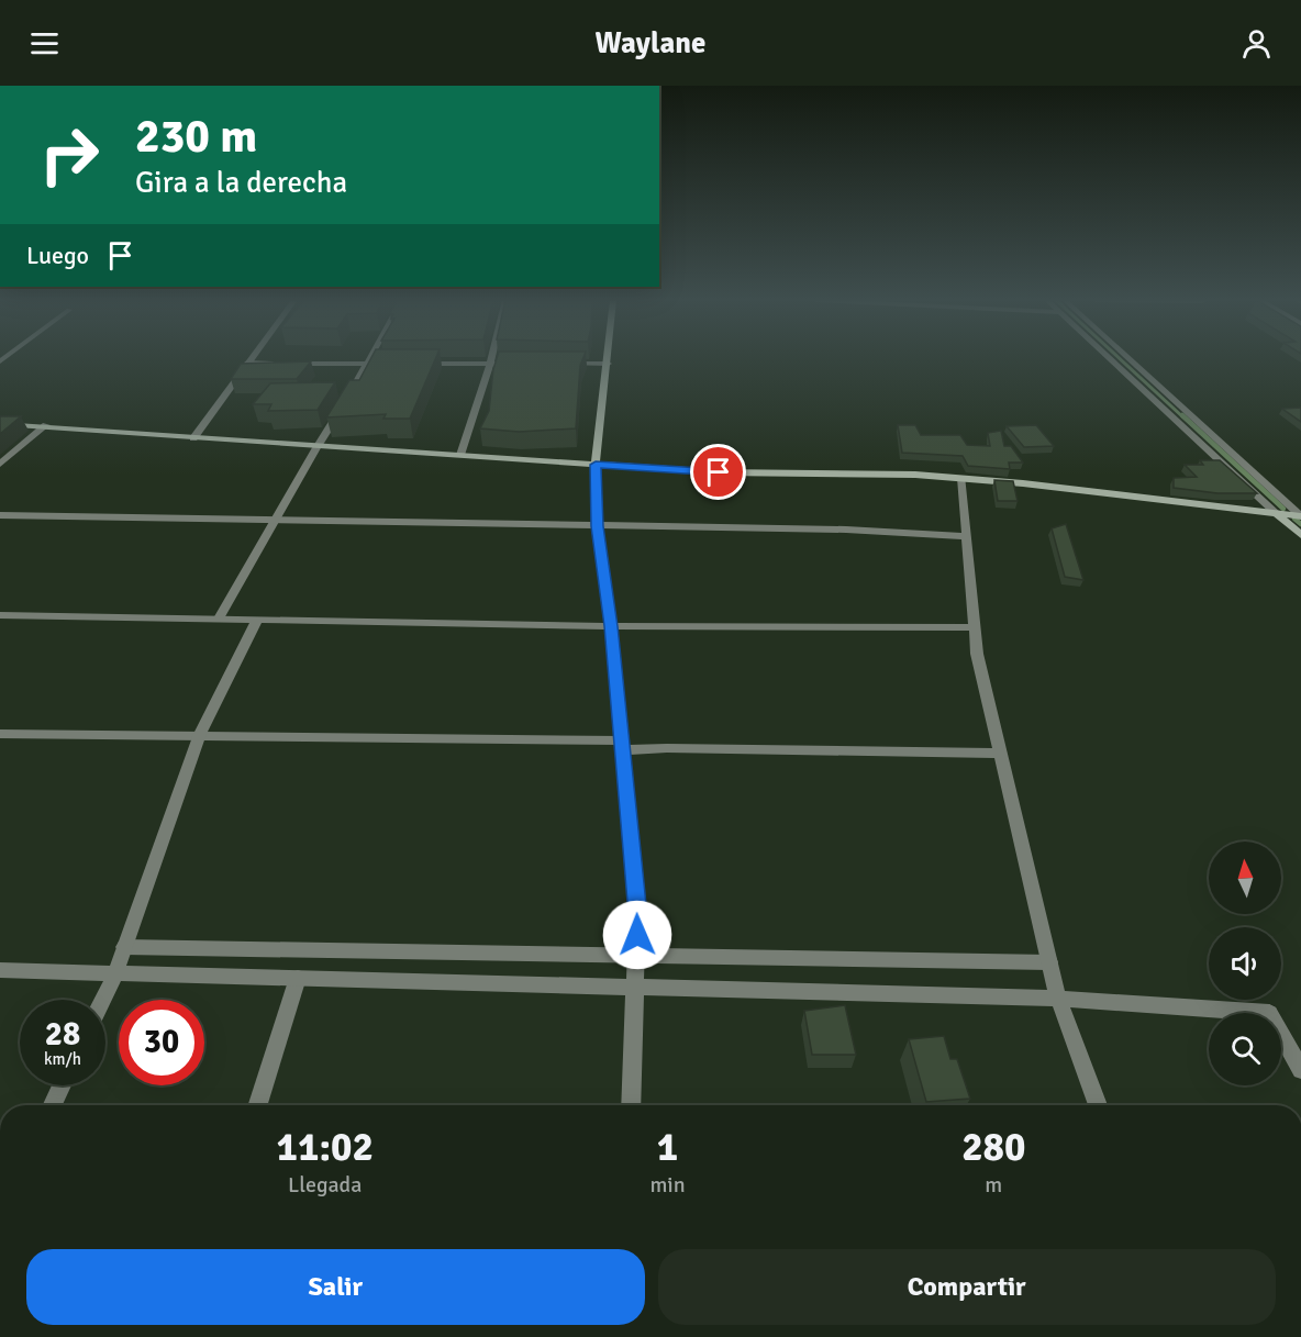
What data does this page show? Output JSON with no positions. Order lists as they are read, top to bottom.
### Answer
{
  "north": "top",
  "page": {
    "header": "Waylane",
    "turn": ["230 m", "Gira a la derecha"],
    "then": "Luego",
    "speed": "28 km/h",
    "limit": "30",
    "eta": [
      "11:02",
      "Llegada",
      "1",
      "min",
      "280",
      "m"
    ],
    "buttons": ["Salir", "Compartir"]
  }
}
